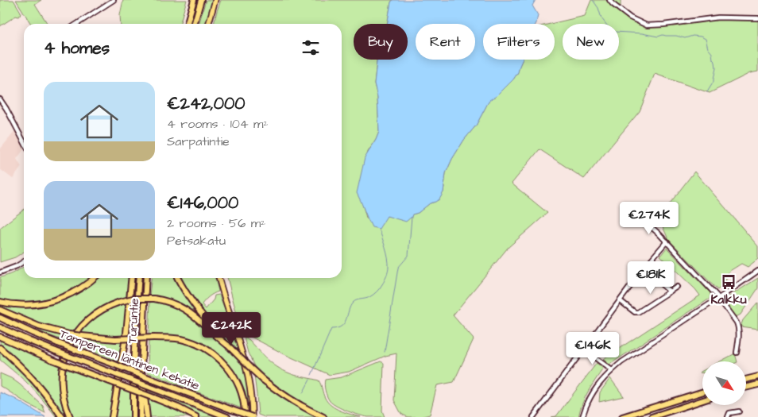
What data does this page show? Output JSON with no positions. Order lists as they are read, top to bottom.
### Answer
{
  "streets": {
    "highway": ["Turuntie", "Tampereen läntinen kehätie"]
  },
  "places": {
    "bus stop": ["Kalkku"]
  },
  "north": "bottom right",
  "page": {
    "chip": [
      "Buy",
      "Rent",
      "Filters",
      "New"
    ],
    "heading": "4 homes",
    "list": [
      {
        "name": "€242,000",
        "note": "4 rooms · 104 m² · Sarpatintie"
      },
      {
        "name": "€146,000",
        "note": "2 rooms · 56 m² · Petsakatu"
      }
    ],
    "price": [
      "€274K",
      "€181K",
      "€242K",
      "€146K"
    ]
  }
}
